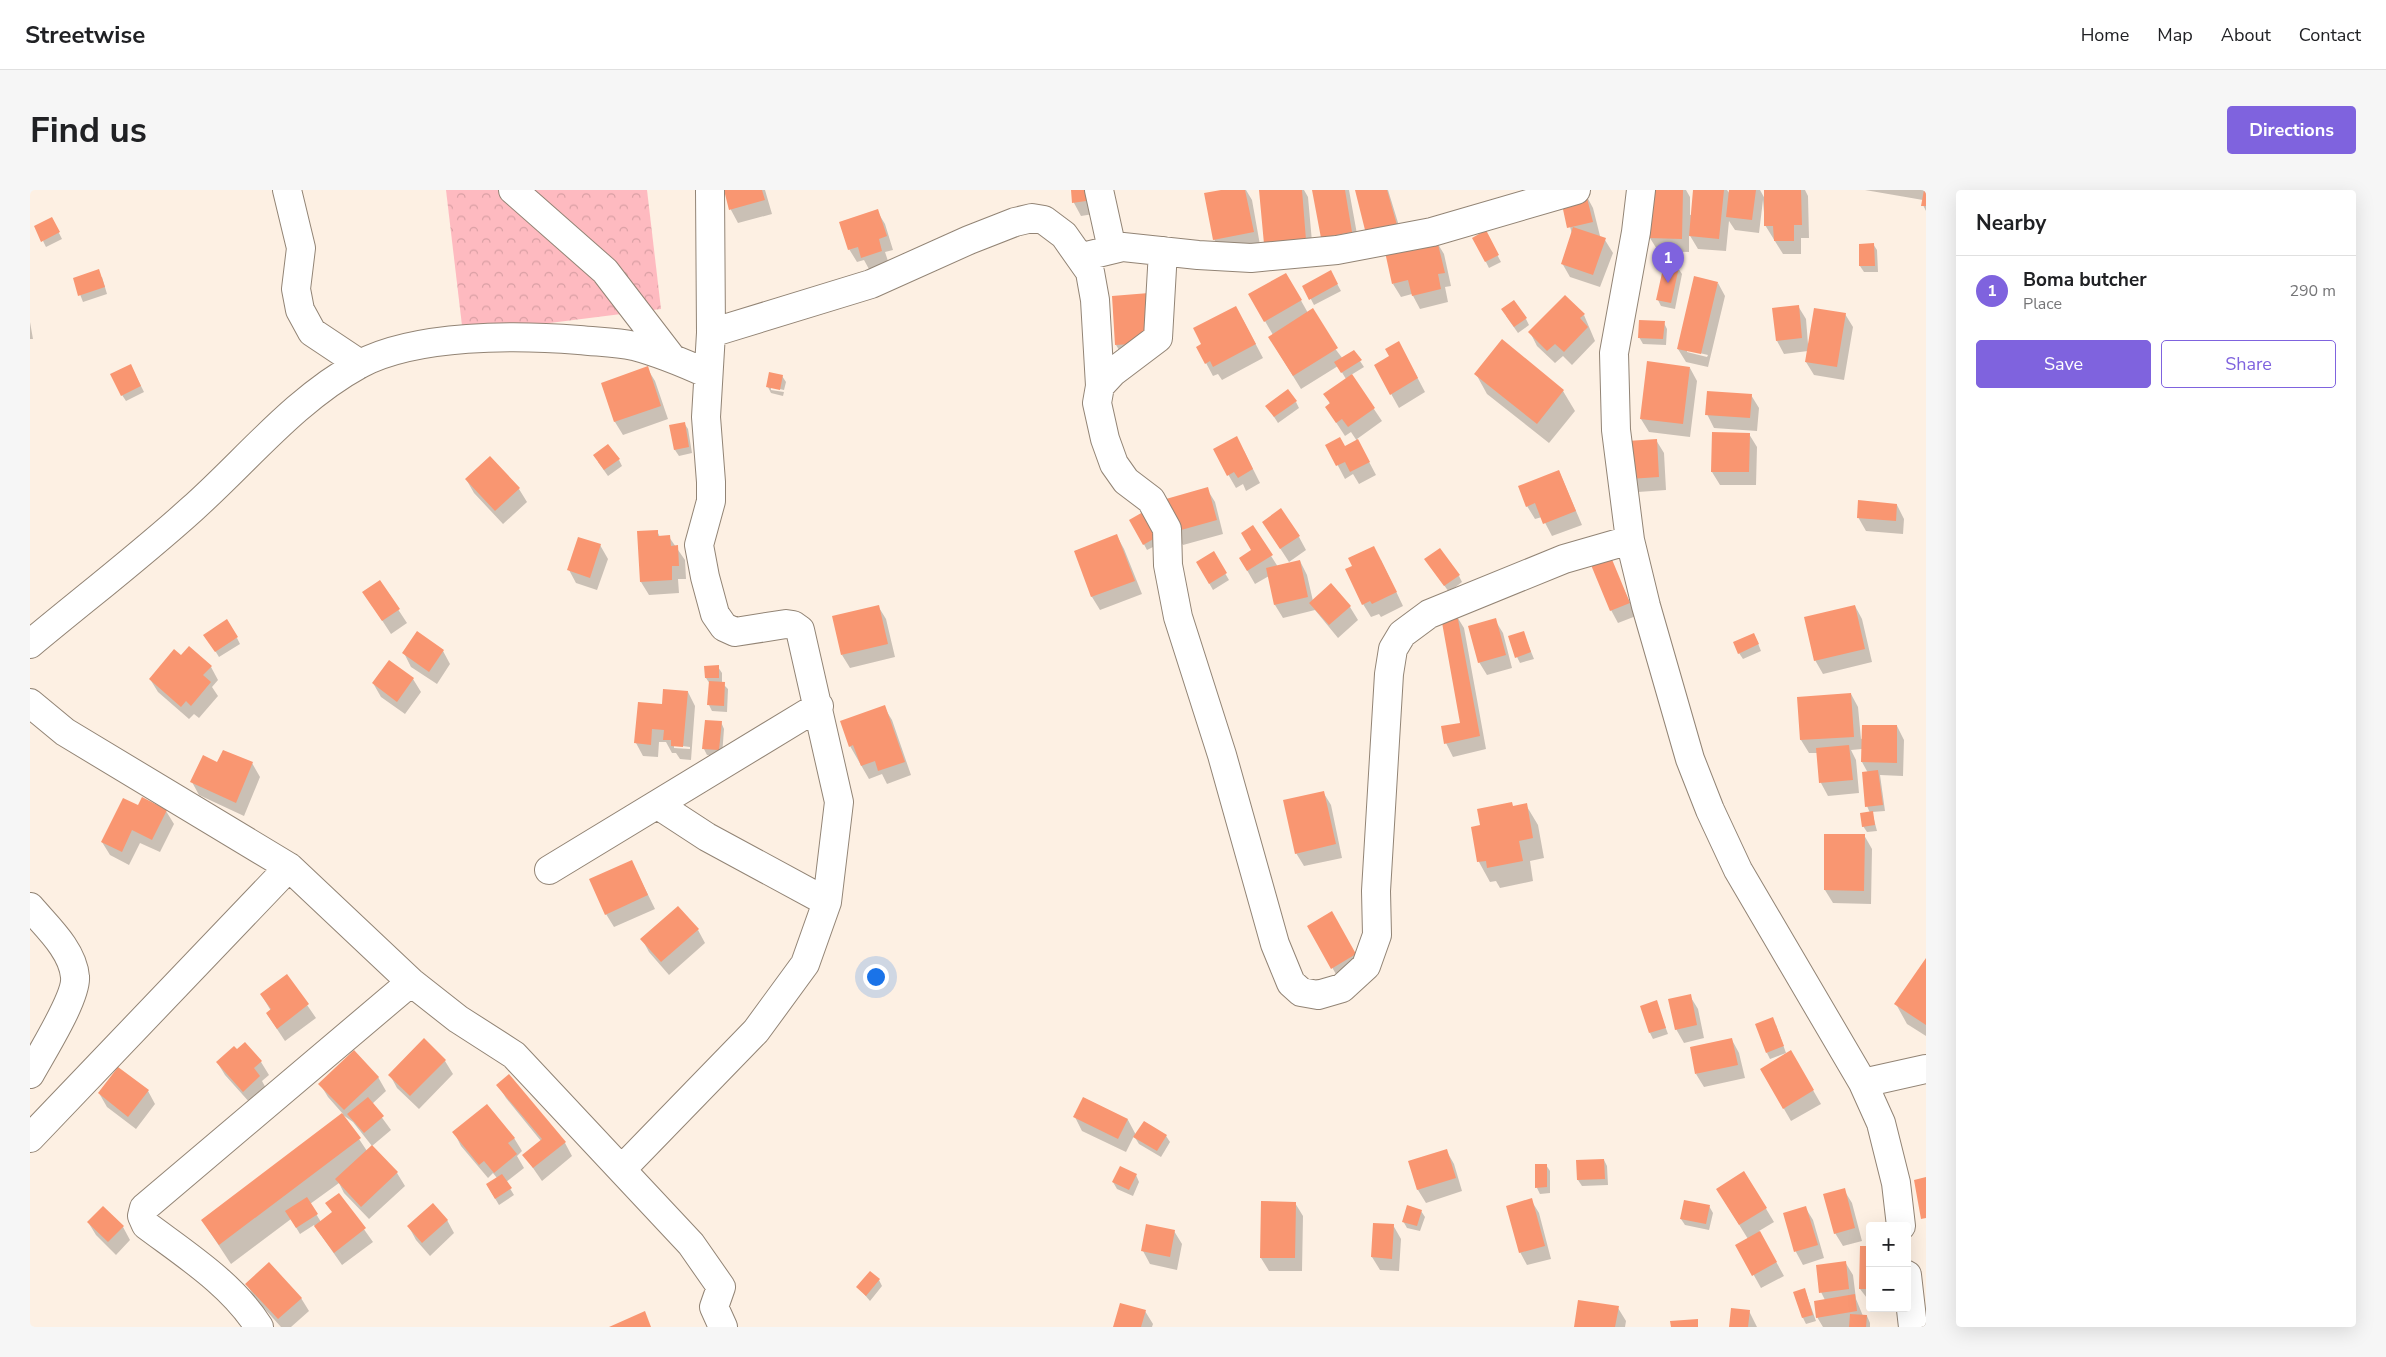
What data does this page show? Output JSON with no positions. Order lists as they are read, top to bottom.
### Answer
{
  "page": {
    "header": "Streetwise",
    "nav": [
      "Home",
      "Map",
      "About",
      "Contact"
    ],
    "buttons": [
      "Directions",
      ["Save", "Share"]
    ],
    "title": "Find us",
    "heading": "Nearby",
    "pins": "1",
    "list": [
      {
        "mark": "1",
        "name": "Boma butcher",
        "note": "Place",
        "value": "290 m"
      }
    ],
    "map_buttons": ["+", "−"]
  }
}
